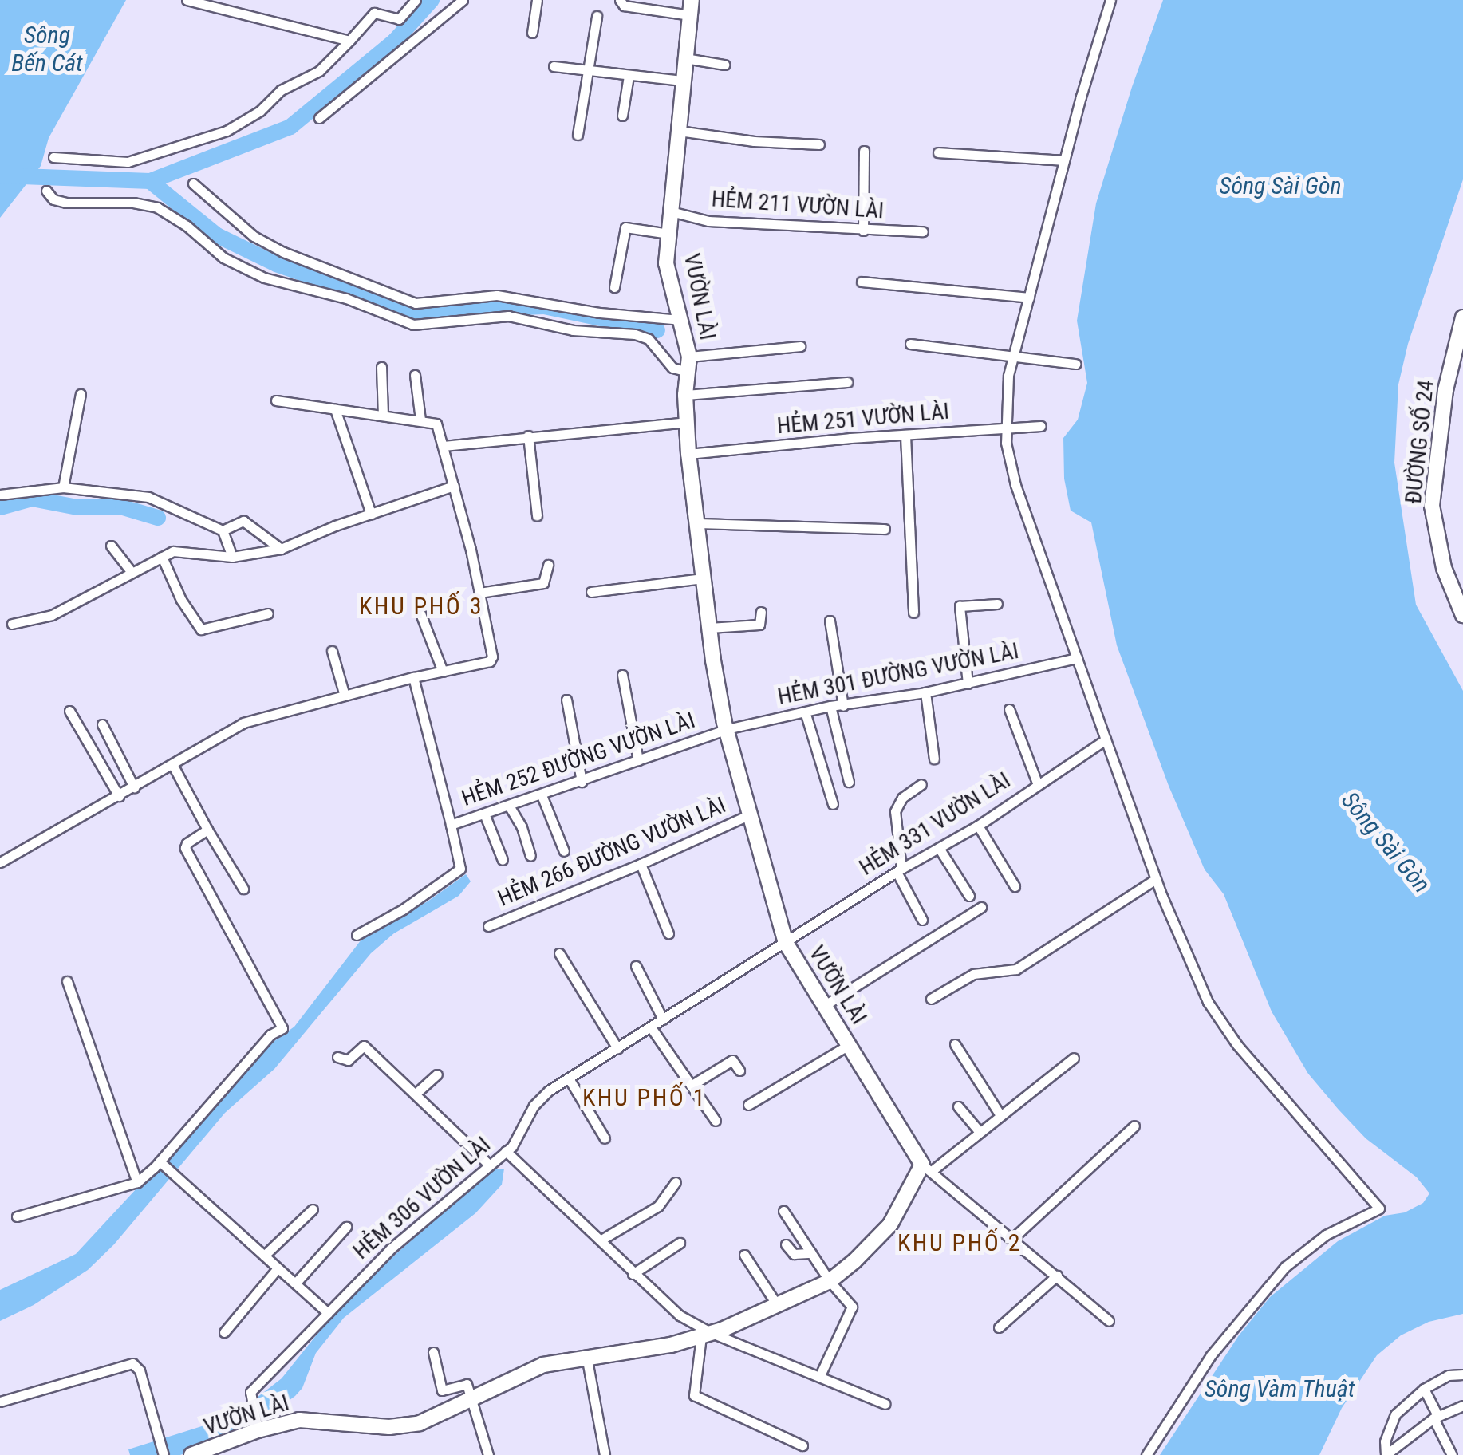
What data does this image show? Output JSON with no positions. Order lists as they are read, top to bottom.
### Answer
{
  "streets": {
    "main road": ["VƯỜN LÀI", "ĐƯỜNG SỐ 24"],
    "street": [
      "HẺM 211 VƯỜN LÀI",
      "HẺM 251 VƯỜN LÀI",
      "HẺM 301 ĐƯỜNG VƯỜN LÀI",
      "HẺM 252 ĐƯỜNG VƯỜN LÀI",
      "HẺM 331 VƯỜN LÀI",
      "HẺM 266 ĐƯỜNG VƯỜN LÀI",
      "HẺM 306 VƯỜN LÀI"
    ]
  },
  "crossings": [
    ["HẺM 211 VƯỜN LÀI", "VƯỜN LÀI"],
    ["VƯỜN LÀI", "HẺM 251 VƯỜN LÀI"],
    ["VƯỜN LÀI", "HẺM 301 ĐƯỜNG VƯỜN LÀI"],
    ["VƯỜN LÀI", "HẺM 252 ĐƯỜNG VƯỜN LÀI"],
    ["VƯỜN LÀI", "HẺM 331 VƯỜN LÀI"],
    ["VƯỜN LÀI", "HẺM 266 ĐƯỜNG VƯỜN LÀI"],
    ["VƯỜN LÀI", "HẺM 306 VƯỜN LÀI"],
    ["HẺM 301 ĐƯỜNG VƯỜN LÀI", "HẺM 252 ĐƯỜNG VƯỜN LÀI"],
    ["HẺM 331 VƯỜN LÀI", "HẺM 306 VƯỜN LÀI"]
  ],
  "districts": ["KHU PHỐ 3", "KHU PHỐ 1", "KHU PHỐ 2"],
  "water": ["Sông Bến Cát", "Sông Sài Gòn", "Sông Vàm Thuật"]
}
